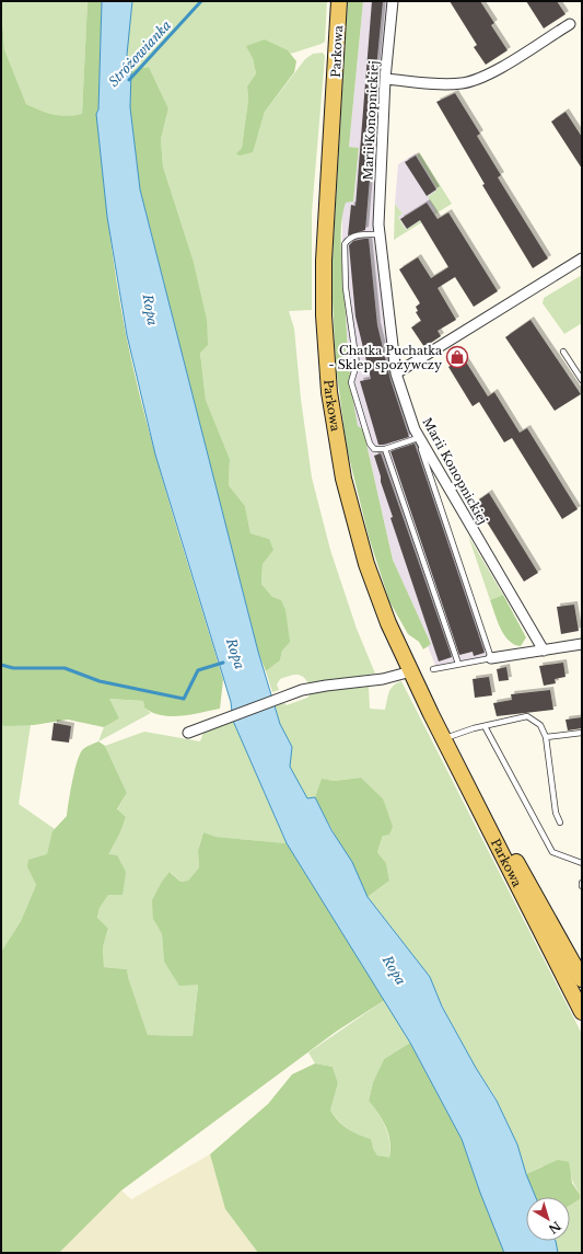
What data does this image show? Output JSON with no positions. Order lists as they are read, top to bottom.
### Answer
{
  "streets": {
    "main road": ["Parkowa"],
    "street": ["Marii Konopnickiej"]
  },
  "water": ["Stróżowianka", "Ropa"],
  "places": {
    "shop": ["Chatka Puchatka - Sklep spożywczy"]
  },
  "north": "bottom right"
}
